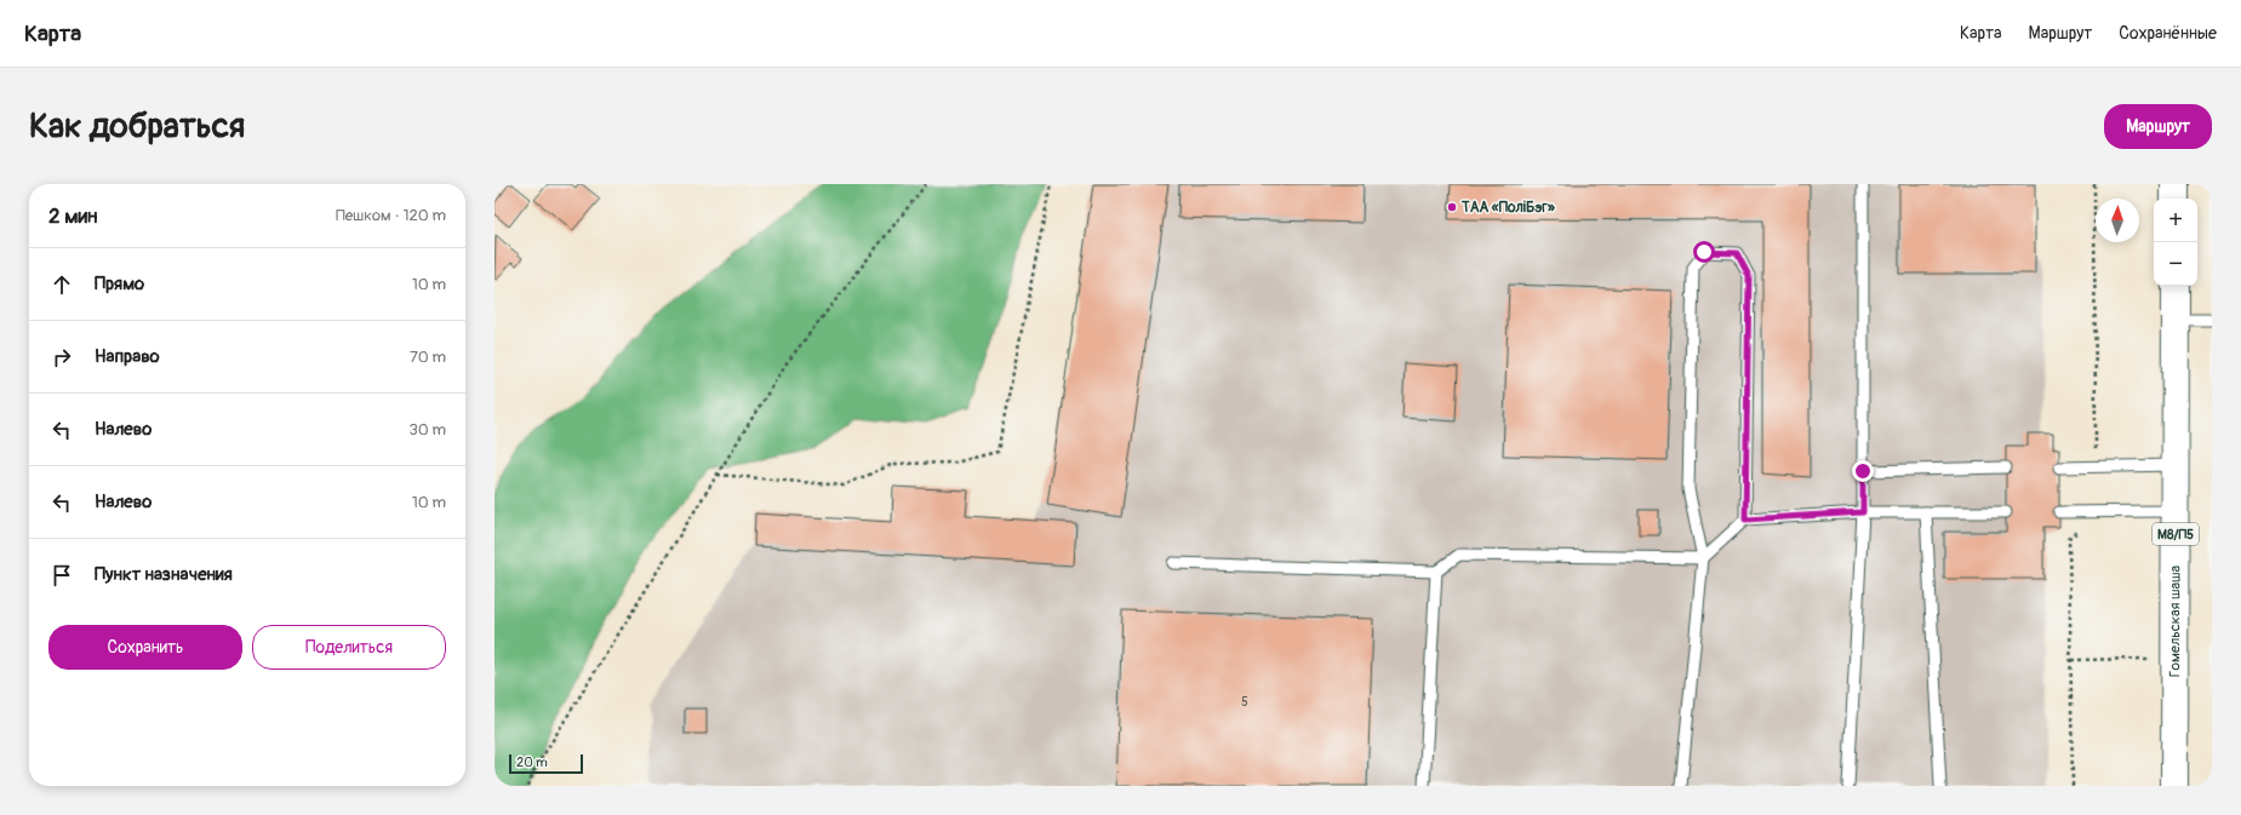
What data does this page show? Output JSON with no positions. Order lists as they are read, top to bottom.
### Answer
{
  "streets": {
    "main road": ["М8/П5", "Гомельская шаша"]
  },
  "places": ["ТАА «ПоліБэг»"],
  "house_numbers": ["5"],
  "scale_bar": "20 m",
  "north": "top",
  "page": {
    "header": "Карта",
    "nav": ["Карта", "Маршрут", "Сохранённые"],
    "buttons": [
      "Маршрут",
      ["Сохранить", "Поделиться"]
    ],
    "title": "Как добраться",
    "heading": ["2 мин", "Пешком · 120 m"],
    "map_buttons": ["+", "−"],
    "list": [
      ["Прямо", "10 m"],
      ["Направо", "70 m"],
      ["Налево", "30 m"],
      ["Налево", "10 m"],
      "Пункт назначения"
    ],
    "scale": "20 m"
  }
}
